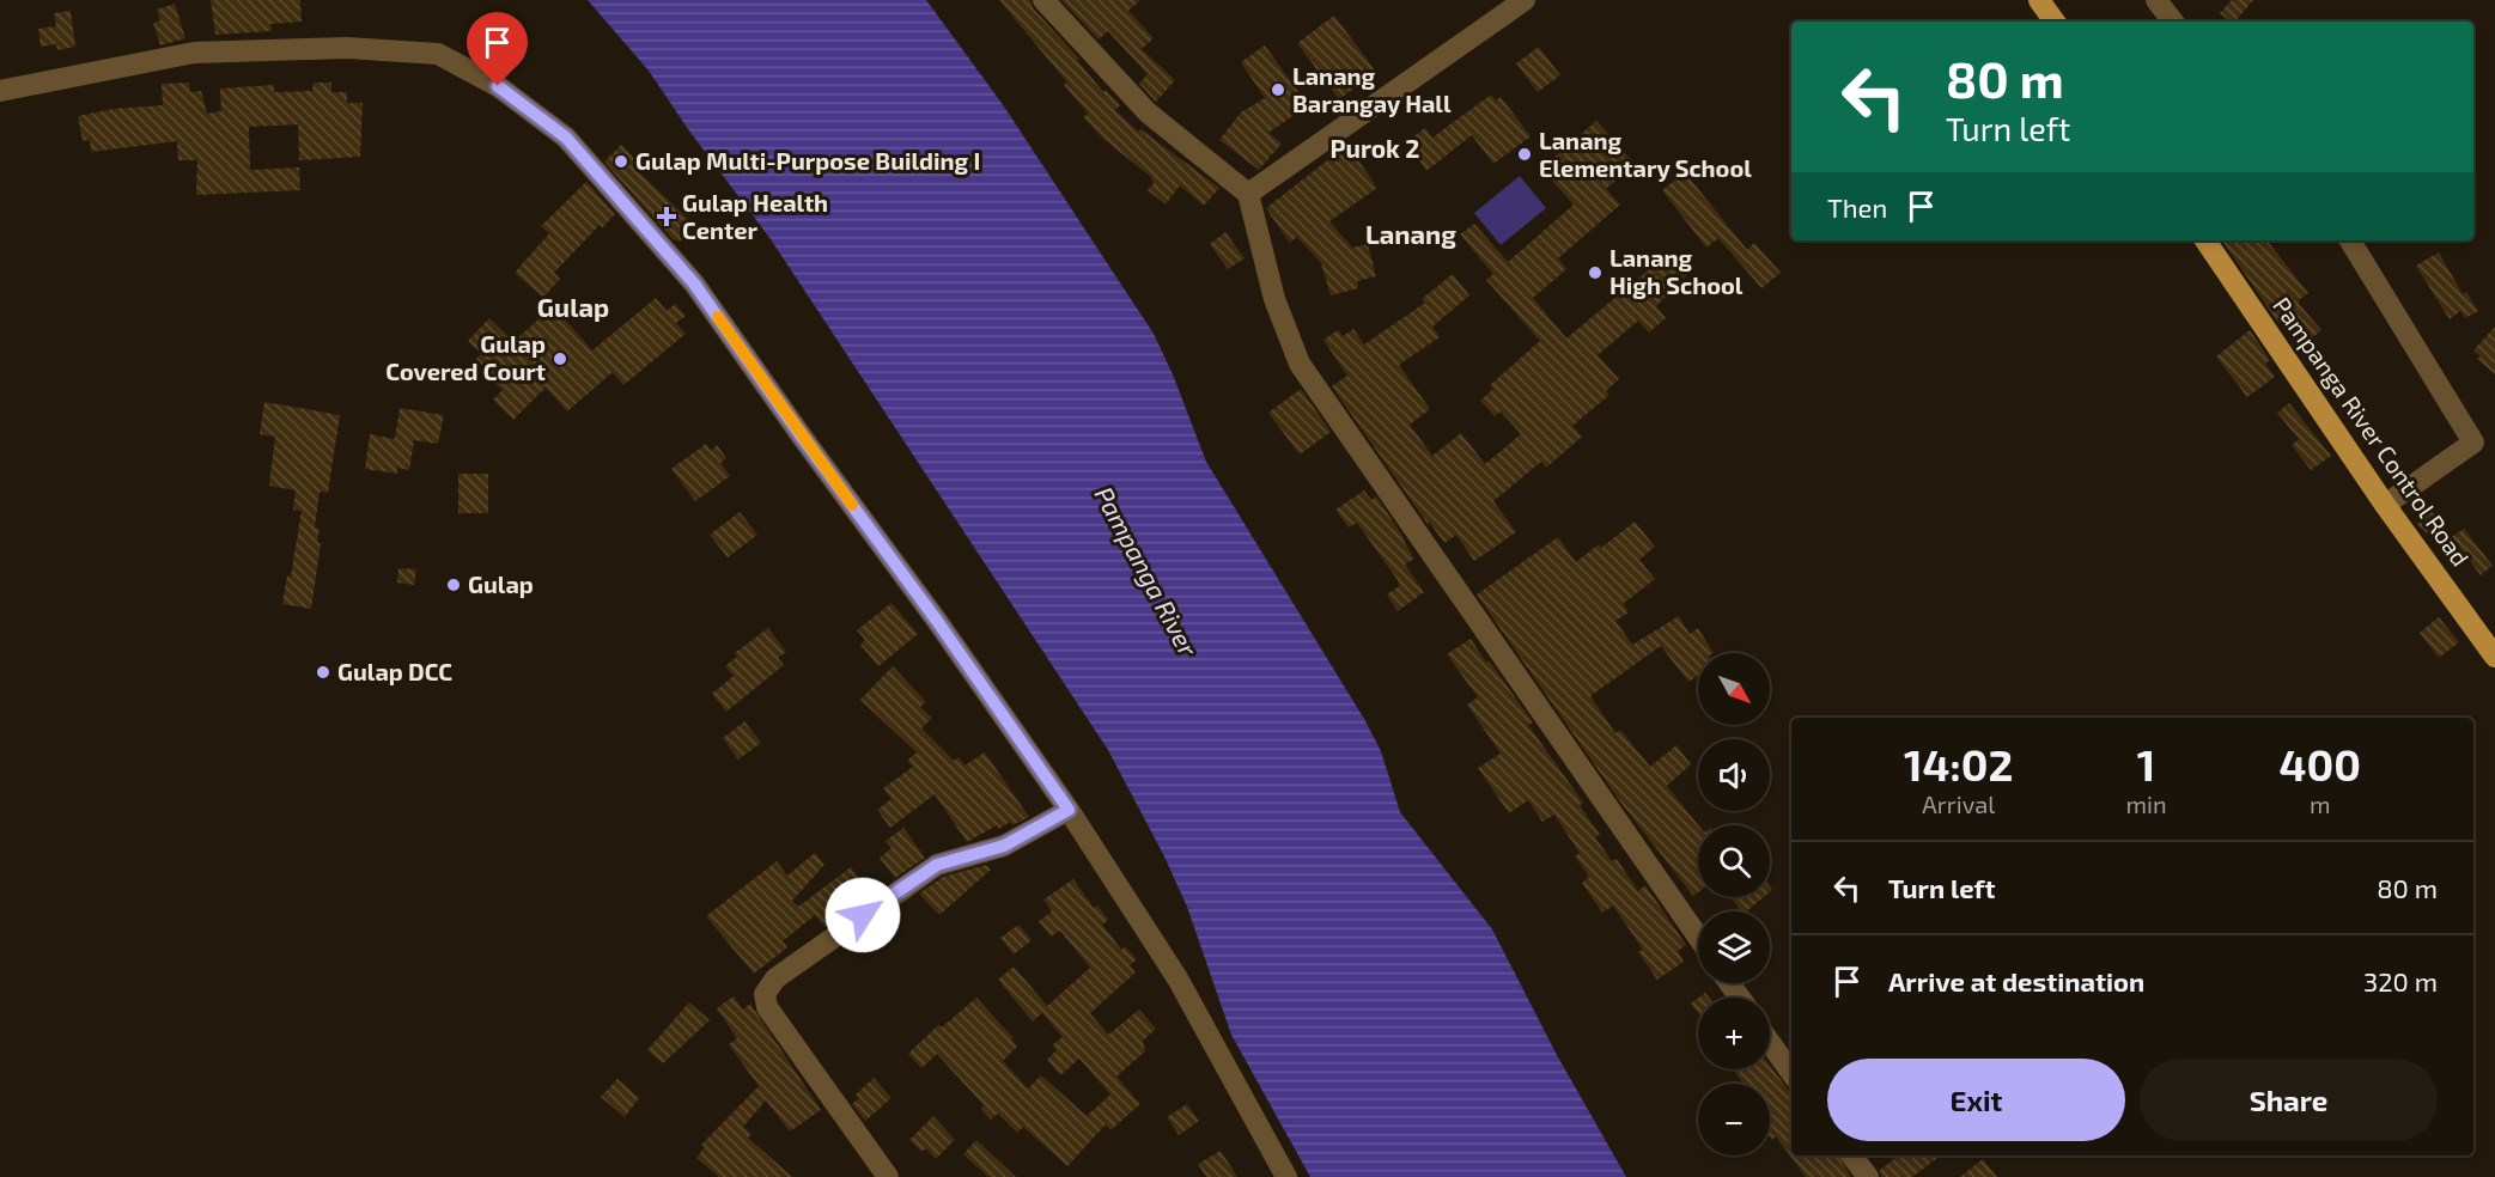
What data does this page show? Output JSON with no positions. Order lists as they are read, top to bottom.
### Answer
{
  "streets": {
    "main road": ["Pampanga River Control Road"]
  },
  "districts": ["Purok 2", "Lanang", "Gulap"],
  "water": ["Pampanga River"],
  "places": {
    "other": [
      "Lanang Barangay Hall",
      "Lanang Elementary School",
      "Gulap Multi-Purpose Building I",
      "Lanang High School",
      "Gulap Covered Court",
      "Gulap",
      "Gulap DCC"
    ],
    "health": ["Gulap Health Center"]
  },
  "north": "bottom right",
  "page": {
    "turn": ["80 m", "Turn left"],
    "then": "Then",
    "map_buttons": ["+", "−"],
    "eta": [
      "14:02",
      "Arrival",
      "1",
      "min",
      "400",
      "m"
    ],
    "list": [
      {
        "name": "Turn left",
        "value": "80 m"
      },
      {
        "name": "Arrive at destination",
        "value": "320 m"
      }
    ],
    "buttons": ["Exit", "Share"]
  }
}
